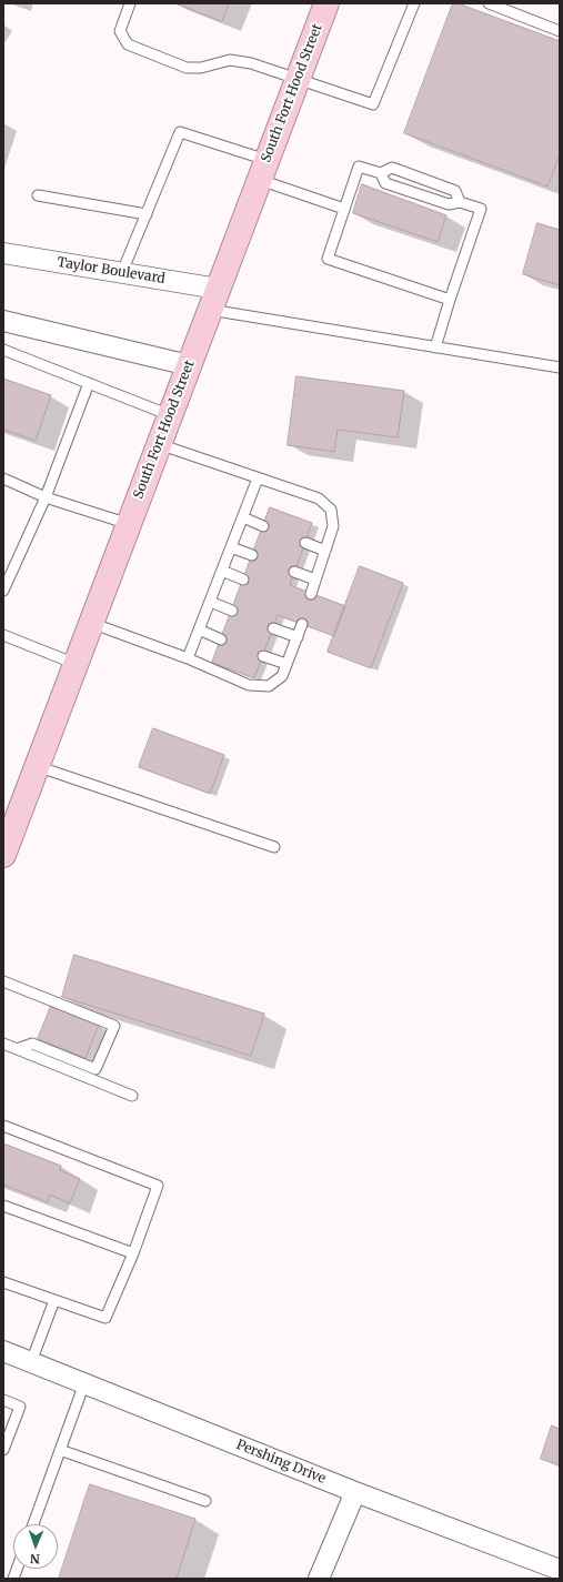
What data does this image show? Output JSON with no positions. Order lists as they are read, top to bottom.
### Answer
{
  "streets": {
    "highway": ["South Fort Hood Street"],
    "street": ["Taylor Boulevard", "Pershing Drive"]
  },
  "crossings": [
    ["South Fort Hood Street", "Taylor Boulevard"]
  ],
  "north": "bottom"
}
